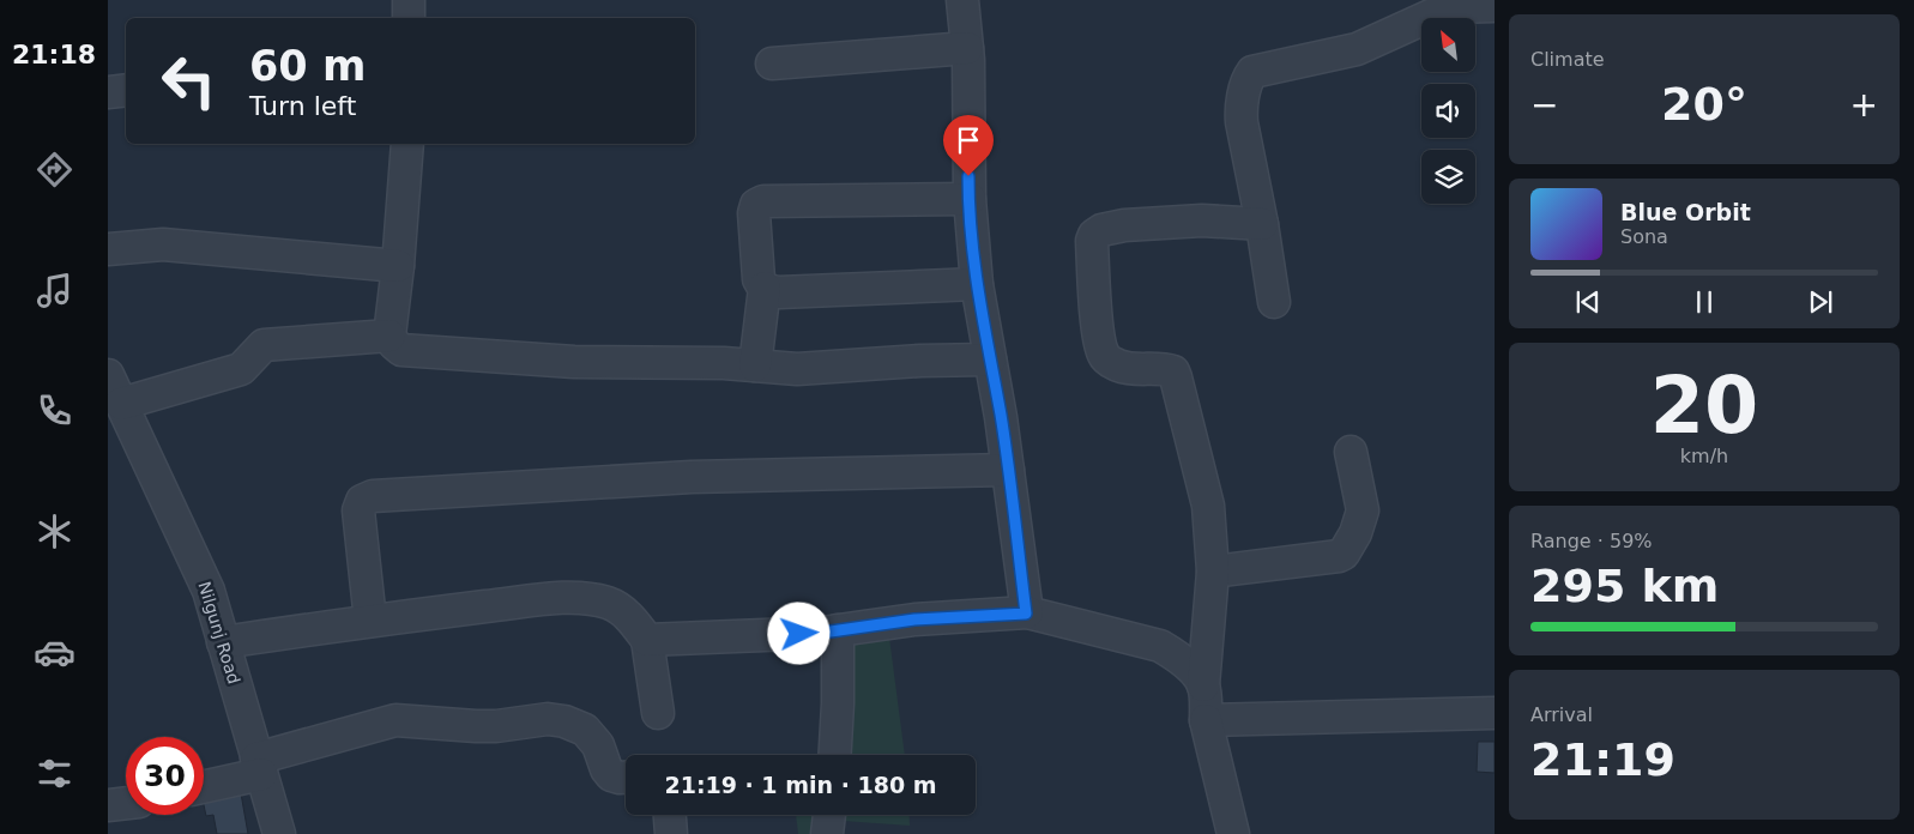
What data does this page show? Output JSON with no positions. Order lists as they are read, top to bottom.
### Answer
{
  "streets": {
    "street": ["Nilgunj Road"]
  },
  "north": "top left",
  "page": {
    "tabs": "21:18",
    "tile": [
      "Climate",
      ["20", "km/h"],
      ["Range · 59%", "295 km"],
      ["Arrival", "21:19"]
    ],
    "turn": ["60 m", "Turn left"],
    "heat": ["−", "20°", "+"],
    "song": ["Blue Orbit", "Sona"],
    "limit": "30",
    "trip": "21:19 · 1 min · 180 m"
  }
}
